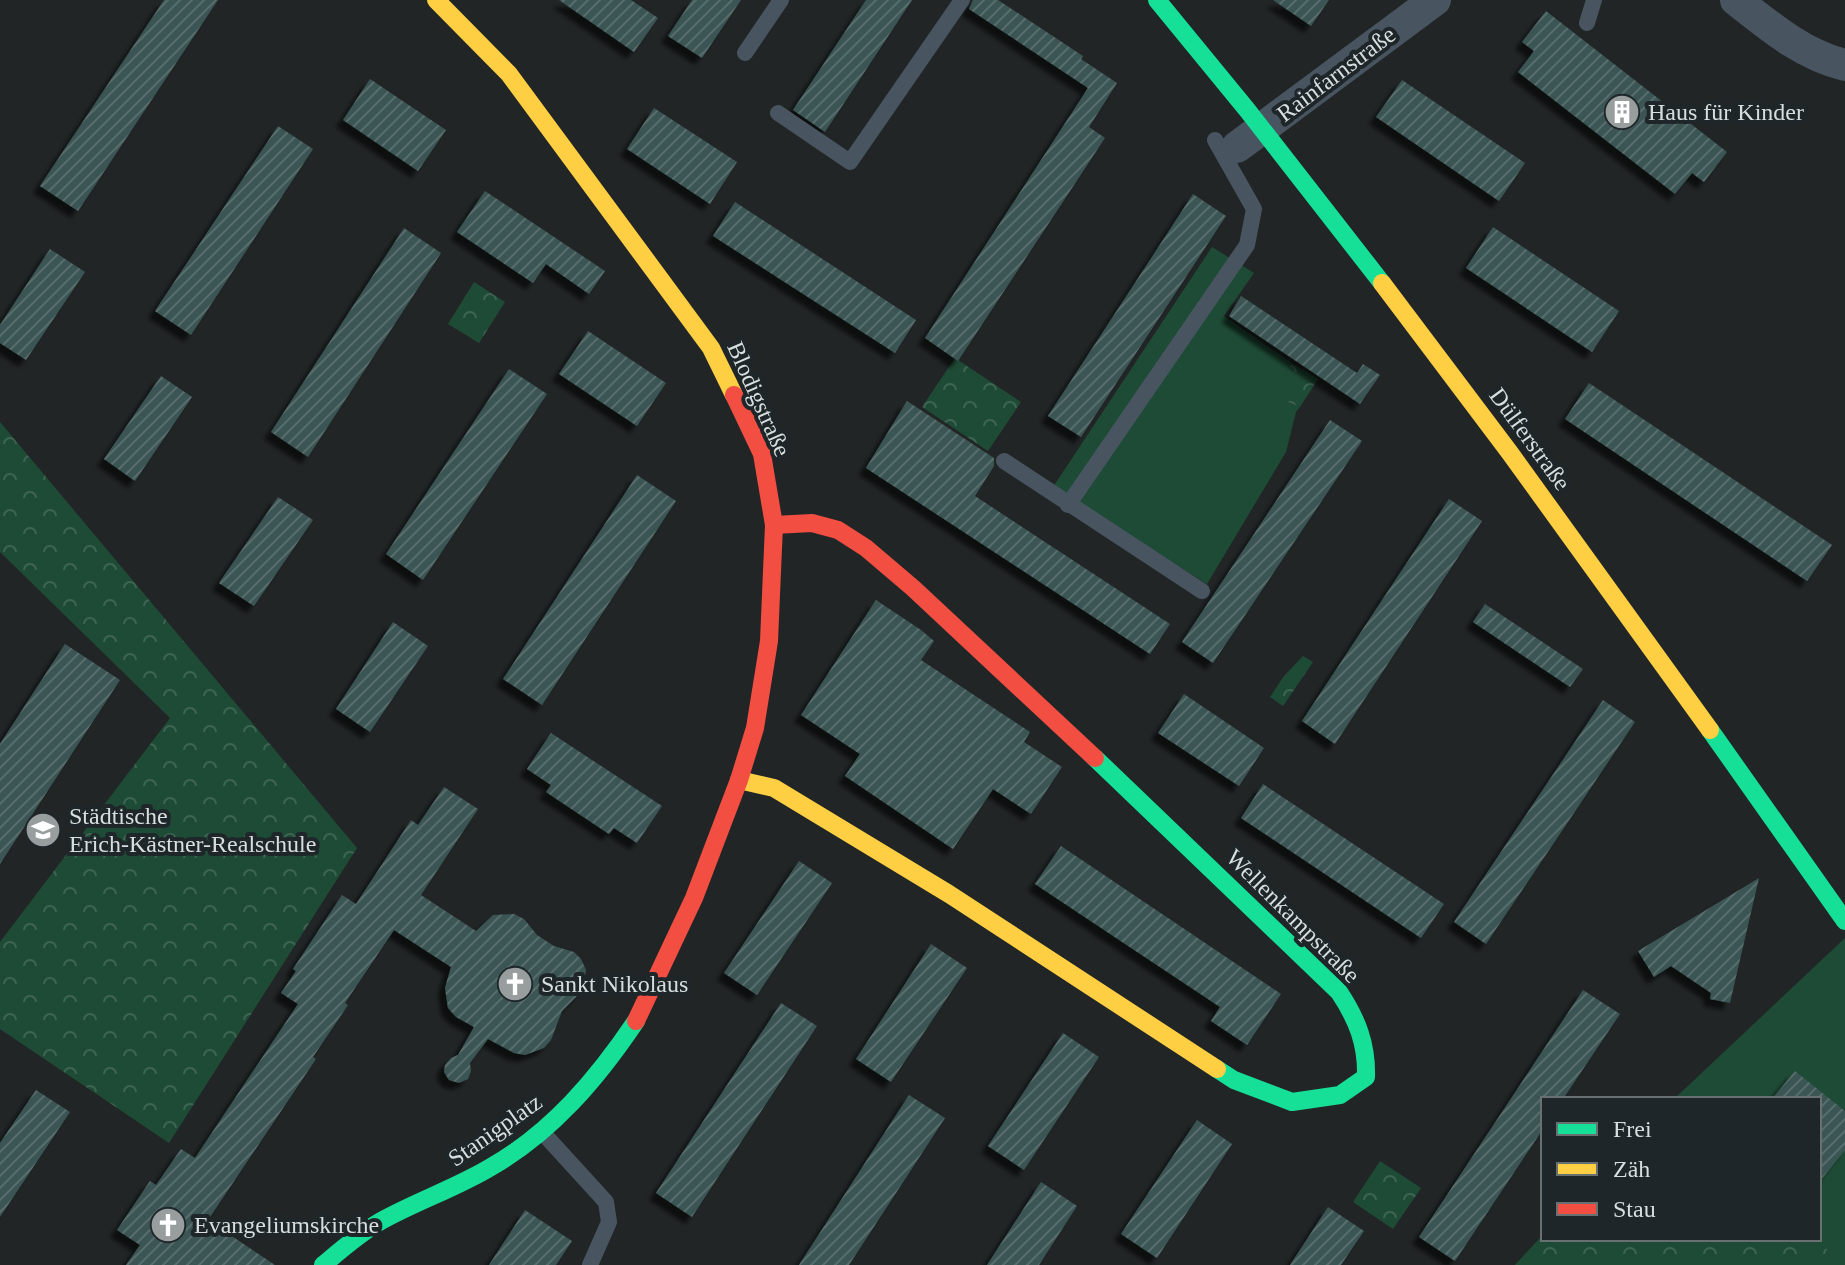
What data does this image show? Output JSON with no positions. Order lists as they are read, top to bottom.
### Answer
{
  "streets": {
    "street": [
      "Rainfarnstraße",
      "Blodigstraße",
      "Dülferstraße",
      "Wellenkampstraße",
      "Stanigplatz"
    ]
  },
  "crossings": [
    ["Rainfarnstraße", "Dülferstraße"],
    ["Blodigstraße", "Wellenkampstraße"],
    ["Blodigstraße", "Stanigplatz"]
  ],
  "places": {
    "building": ["Haus für Kinder"],
    "school or university": ["Städtische Erich-Kästner-Realschule"],
    "church": ["Sankt Nikolaus", "Evangeliumskirche"]
  },
  "legend": ["Frei", "Zäh", "Stau"]
}
